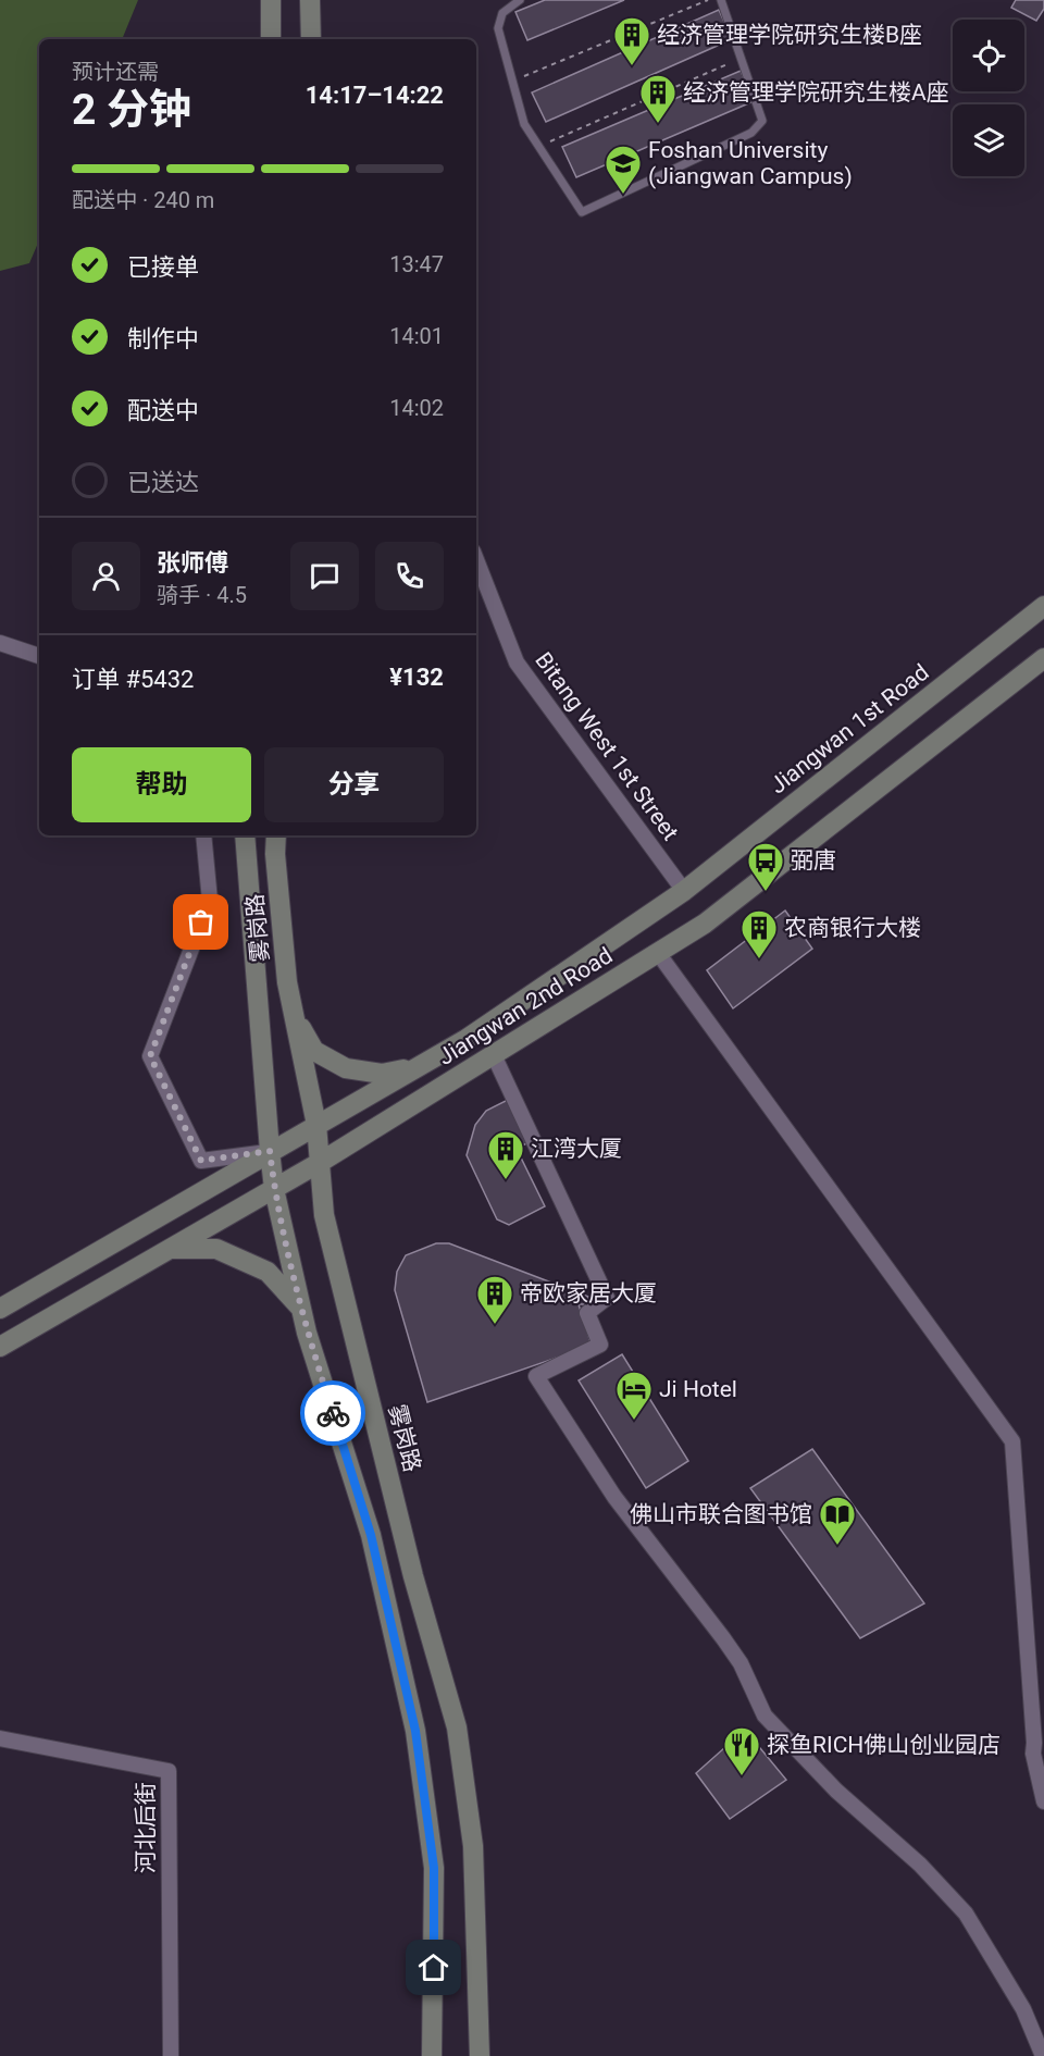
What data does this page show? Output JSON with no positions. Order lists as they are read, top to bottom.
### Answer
{
  "streets": {
    "main road": ["Jiangwan 1st Road", "雾岗路", "Jiangwan 2nd Road"],
    "street": ["Bitang West 1st Street", "河北后街"]
  },
  "crossings": [
    ["Jiangwan 1st Road", "Bitang West 1st Street"],
    ["Jiangwan 1st Road", "Jiangwan 2nd Road"],
    ["Bitang West 1st Street", "Jiangwan 2nd Road"],
    ["雾岗路", "Jiangwan 2nd Road"]
  ],
  "places": {
    "building": [
      "经济管理学院研究生楼B座",
      "经济管理学院研究生楼A座",
      "农商银行大楼",
      "江湾大厦",
      "帝欧家居大厦"
    ],
    "school or university": ["Foshan University (Jiangwan Campus)"],
    "bus stop": ["弼唐"],
    "hotel": ["Ji Hotel"],
    "library": ["佛山市联合图书馆"],
    "restaurant": ["探鱼RICH佛山创业园店"]
  },
  "page": {
    "heading": ["2 分钟", "预计还需", "14:17–14:22"],
    "panel": [
      "张师傅",
      "骑手 · 4.5",
      "订单 #5432",
      "¥132"
    ],
    "bar": "配送中 · 240 m",
    "list": [
      ["已接单", "13:47"],
      ["制作中", "14:01"],
      ["配送中", "14:02"],
      "已送达"
    ],
    "buttons": ["帮助", "分享"]
  }
}
